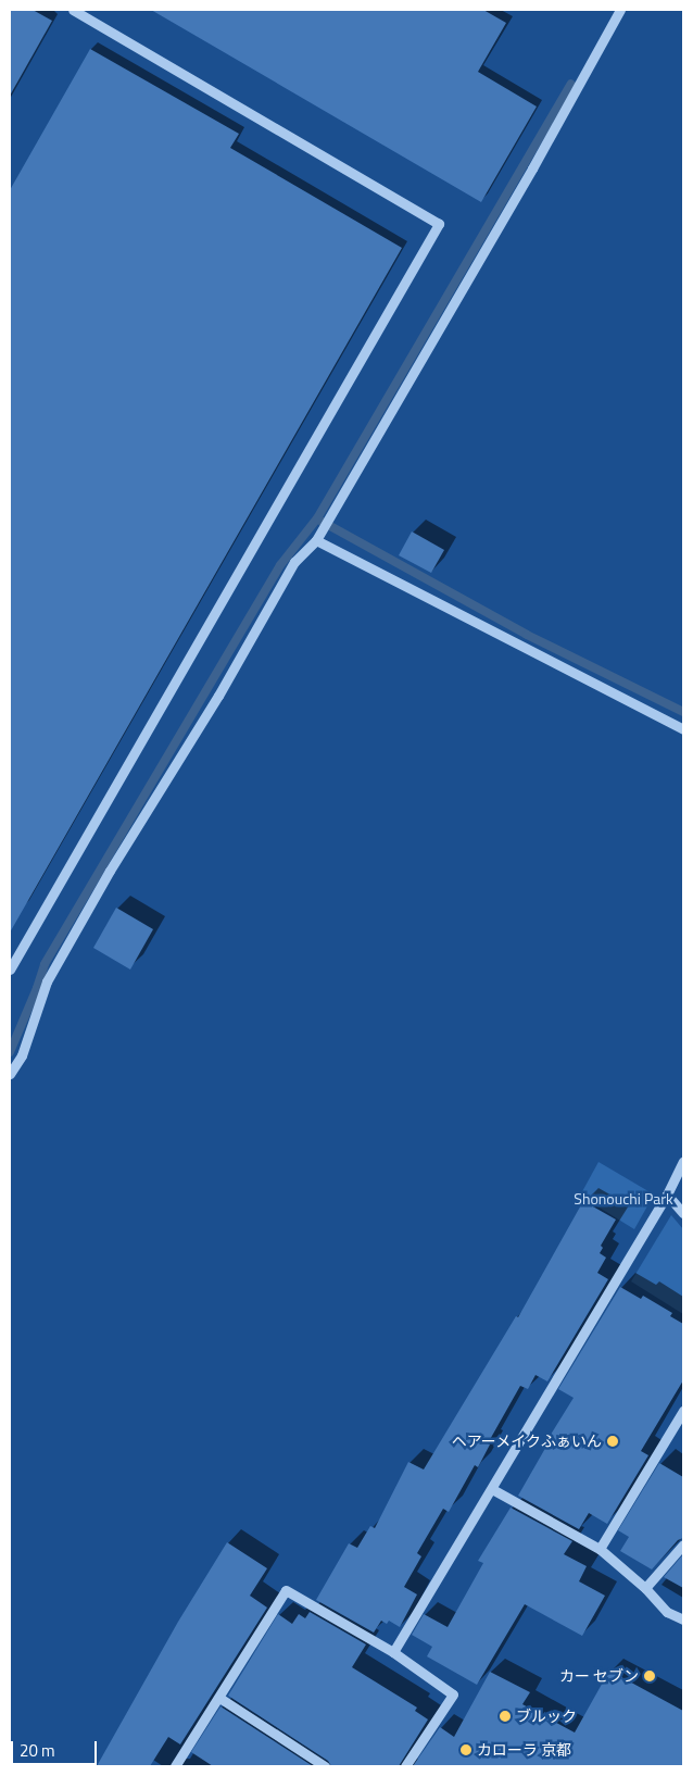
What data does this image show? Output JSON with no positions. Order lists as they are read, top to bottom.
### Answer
{
  "parks": ["Shonouchi Park"],
  "places": [
    "ヘアーメイクふぁいん",
    "カー セブン",
    "ブルック",
    "カローラ 京都"
  ],
  "scale_bar": "20 m"
}
